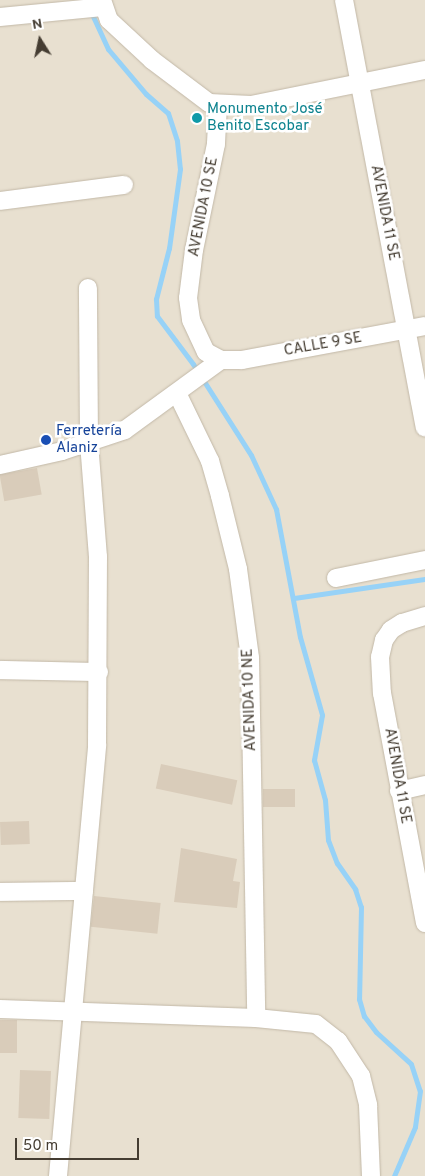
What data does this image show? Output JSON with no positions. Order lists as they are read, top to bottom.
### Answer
{
  "streets": {
    "street": [
      "AVENIDA 10 SE",
      "AVENIDA 11 SE",
      "CALLE 9 SE",
      "AVENIDA 10 NE"
    ]
  },
  "crossings": [
    ["AVENIDA 10 SE", "CALLE 9 SE"],
    ["AVENIDA 11 SE", "CALLE 9 SE"]
  ],
  "places": ["Monumento José Benito Escobar", "Ferretería Alaniz"],
  "scale_bar": "50 m",
  "north": "top"
}
